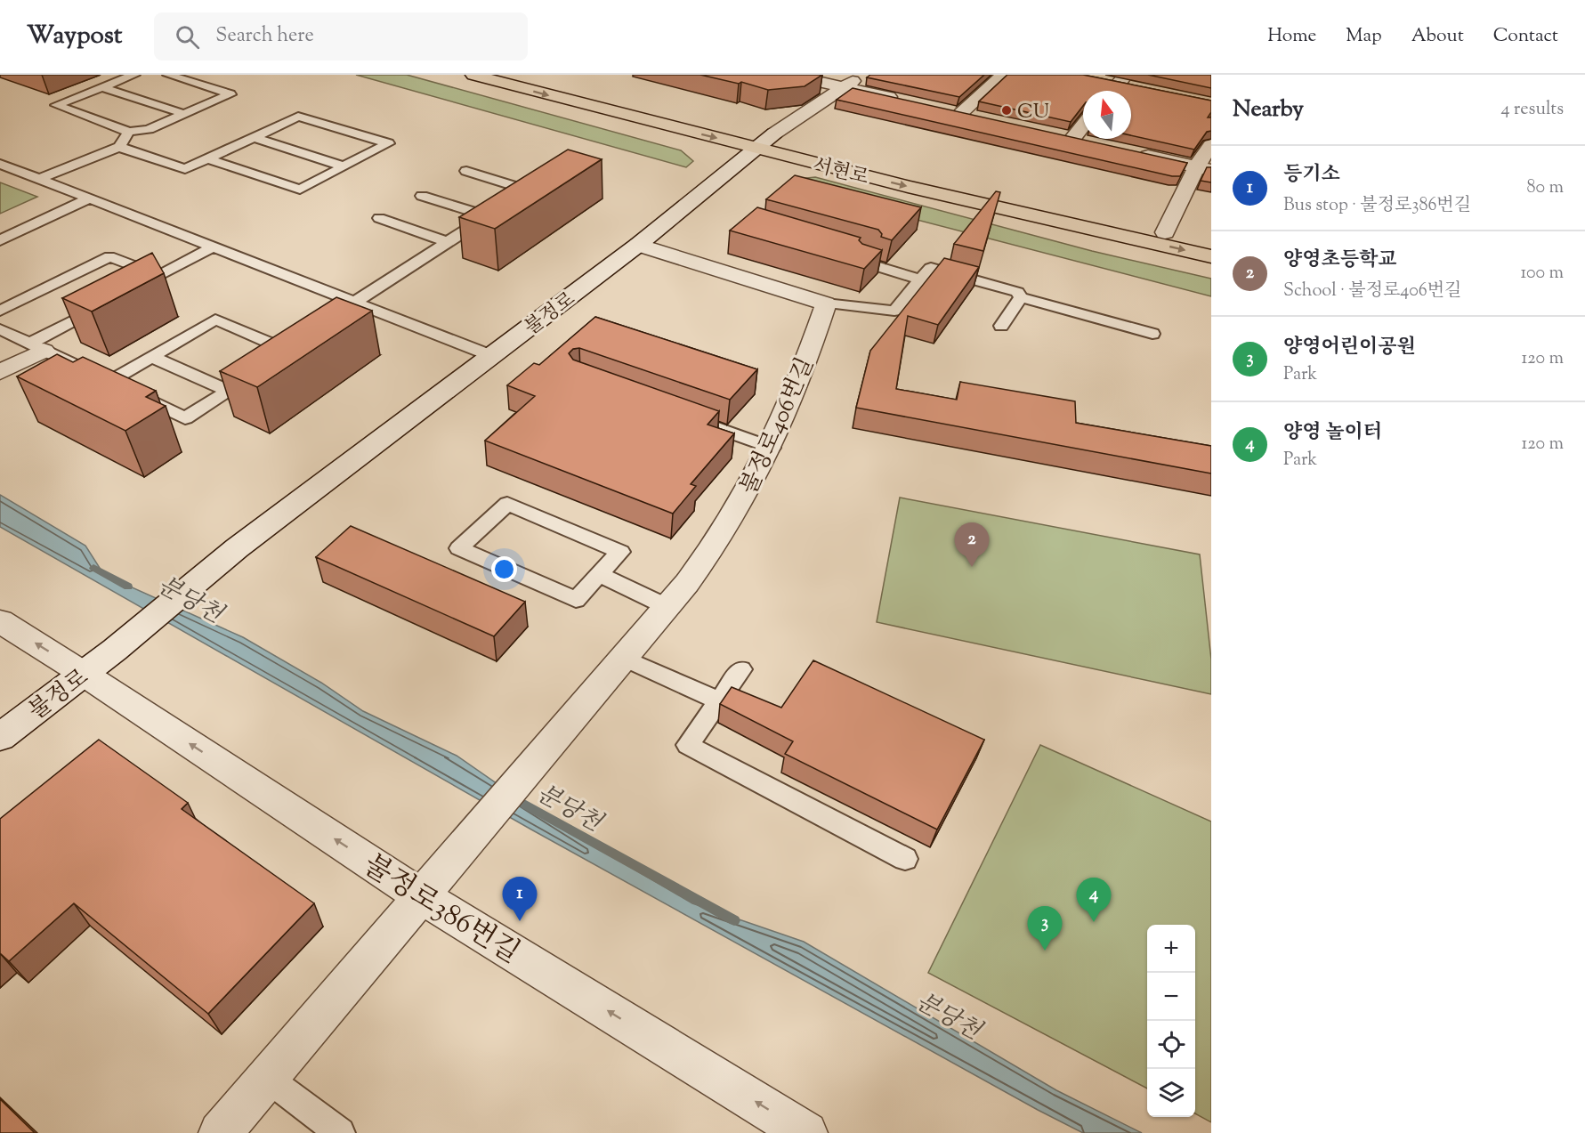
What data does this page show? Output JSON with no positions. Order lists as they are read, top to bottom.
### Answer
{
  "streets": {
    "main road": ["서현로"],
    "street": ["불정로", "불정로406번길", "불정로386번길"]
  },
  "crossings": [
    ["서현로", "불정로"],
    ["불정로", "불정로386번길"],
    ["불정로406번길", "불정로386번길"]
  ],
  "one_way": ["불정로386번길"],
  "water": ["분당천"],
  "places": ["CU"],
  "north": "top",
  "page": {
    "header": "Waypost",
    "search": "Search here",
    "nav": [
      "Home",
      "Map",
      "About",
      "Contact"
    ],
    "heading": ["Nearby", "4 results"],
    "list": [
      {
        "mark": "1",
        "name": "등기소",
        "note": "Bus stop · 불정로386번길",
        "value": "80 m"
      },
      {
        "mark": "2",
        "name": "양영초등학교",
        "note": "School · 불정로406번길",
        "value": "100 m"
      },
      {
        "mark": "3",
        "name": "양영어린이공원",
        "note": "Park",
        "value": "120 m"
      },
      {
        "mark": "4",
        "name": "양영 놀이터",
        "note": "Park",
        "value": "120 m"
      }
    ],
    "pins": [
      "2",
      "1",
      "4",
      "3"
    ],
    "map_buttons": ["+", "−"]
  }
}
